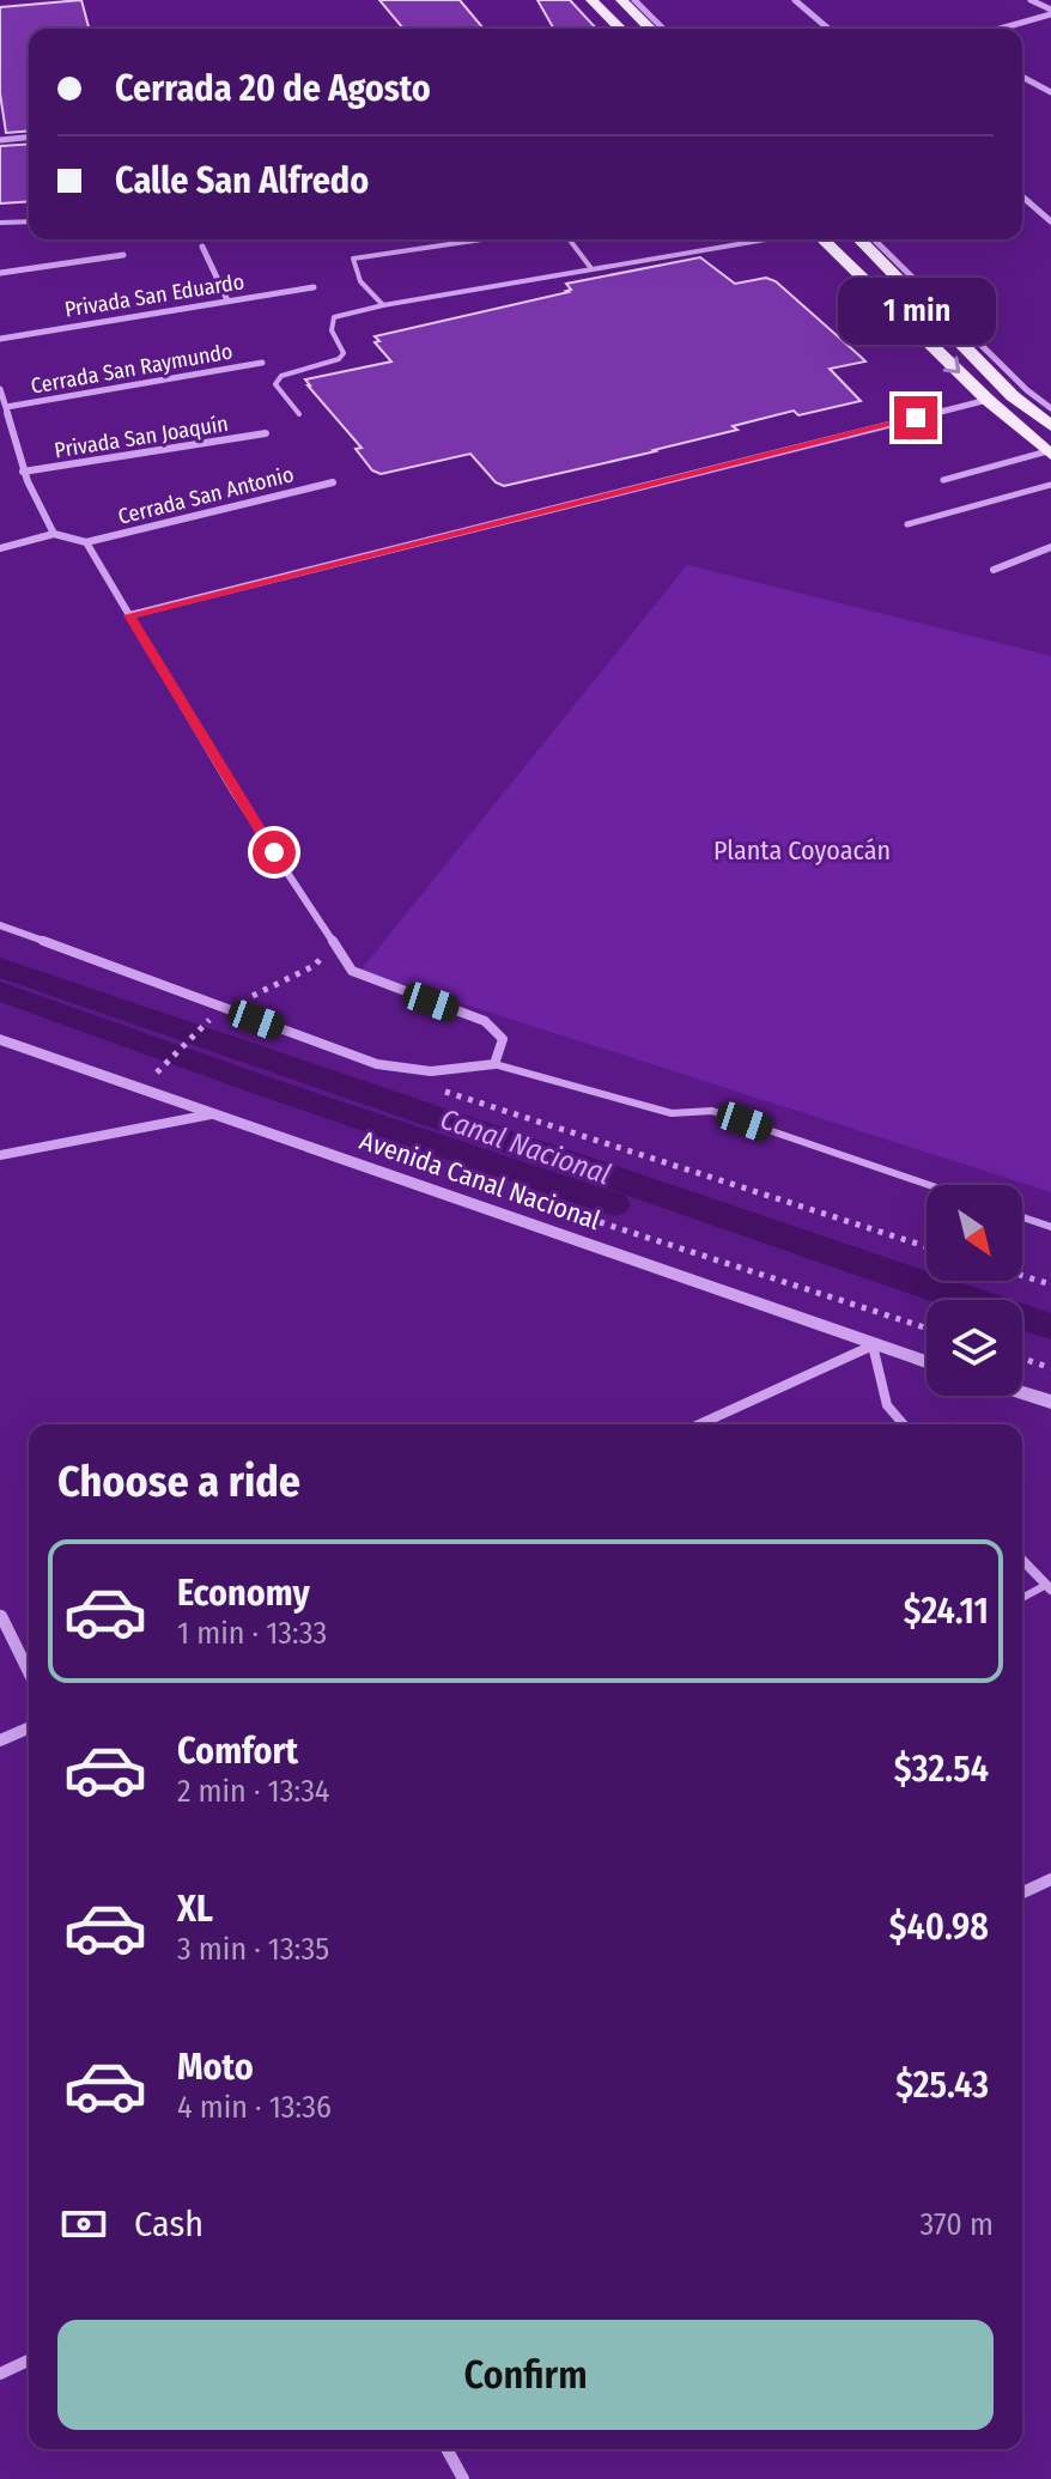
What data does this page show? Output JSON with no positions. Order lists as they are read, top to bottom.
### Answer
{
  "streets": {
    "street": [
      "Privada San Eduardo",
      "Cerrada San Raymundo",
      "Privada San Joaquín",
      "Cerrada San Antonio",
      "Avenida Canal Nacional"
    ]
  },
  "water": ["Canal Nacional"],
  "parks": ["Planta Coyoacán"],
  "north": "bottom right",
  "page": {
    "banner": ["Cerrada 20 de Agosto", "Calle San Alfredo"],
    "bubble": "1 min",
    "heading": "Choose a ride",
    "list": [
      {
        "name": "Economy",
        "note": "1 min · 13:33",
        "value": "$24.11"
      },
      {
        "name": "Comfort",
        "note": "2 min · 13:34",
        "value": "$32.54"
      },
      {
        "name": "XL",
        "note": "3 min · 13:35",
        "value": "$40.98"
      },
      {
        "name": "Moto",
        "note": "4 min · 13:36",
        "value": "$25.43"
      }
    ],
    "pay": ["Cash", "370 m"],
    "buttons": "Confirm"
  }
}
